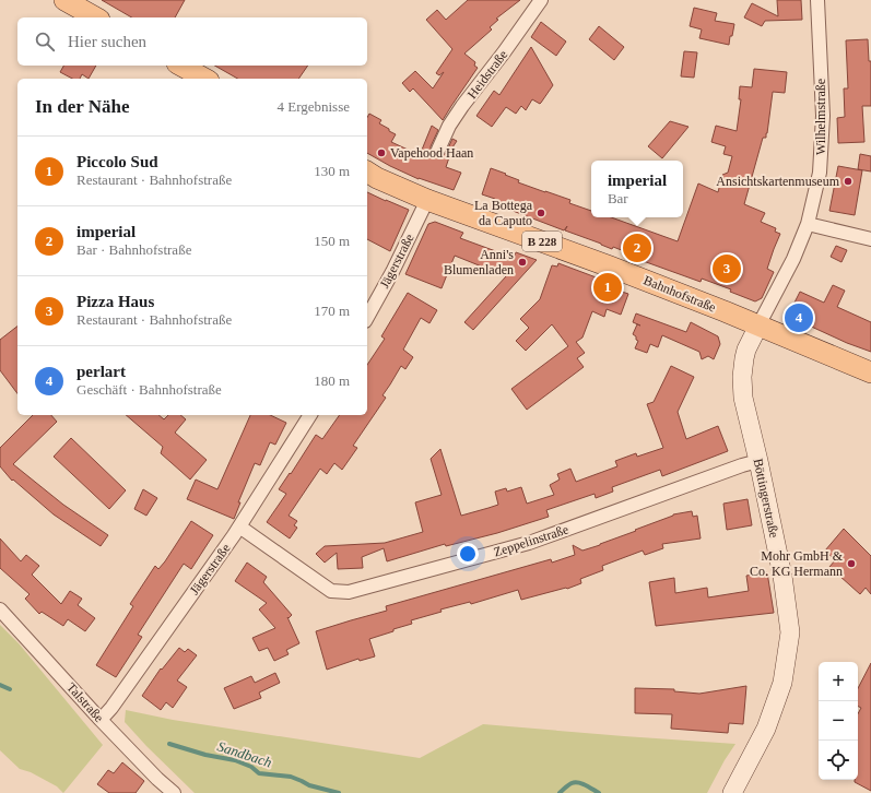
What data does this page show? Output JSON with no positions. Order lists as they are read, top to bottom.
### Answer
{
  "streets": {
    "main road": ["B 228", "Bahnhofstraße", "Böttingerstraße"],
    "street": [
      "Heidstraße",
      "Wilhelmstraße",
      "Jägerstraße",
      "Zeppelinstraße",
      "Talstraße"
    ]
  },
  "crossings": [
    ["Wilhelmstraße", "Bahnhofstraße"],
    ["Wilhelmstraße", "Böttingerstraße"],
    ["Jägerstraße", "Bahnhofstraße"],
    ["Jägerstraße", "Zeppelinstraße"],
    ["Jägerstraße", "Talstraße"],
    ["Bahnhofstraße", "Böttingerstraße"],
    ["Böttingerstraße", "Zeppelinstraße"]
  ],
  "water": ["Sandbach"],
  "places": [
    "Vapehood Haan",
    "Ansichtskartenmuseum",
    "La Bottega da Caputo",
    "Anni's Blumenladen",
    "Mohr GmbH & Co. KG Hermann"
  ],
  "page": {
    "search": "Hier suchen",
    "heading": ["In der Nähe", "4 Ergebnisse"],
    "list": [
      {
        "mark": "1",
        "name": "Piccolo Sud",
        "note": "Restaurant · Bahnhofstraße",
        "value": "130 m"
      },
      {
        "mark": "2",
        "name": "imperial",
        "note": "Bar · Bahnhofstraße",
        "value": "150 m"
      },
      {
        "mark": "3",
        "name": "Pizza Haus",
        "note": "Restaurant · Bahnhofstraße",
        "value": "170 m"
      },
      {
        "mark": "4",
        "name": "perlart",
        "note": "Geschäft · Bahnhofstraße",
        "value": "180 m"
      }
    ],
    "popup": ["imperial", "Bar"],
    "pins": [
      "2",
      "3",
      "1",
      "4"
    ],
    "map_buttons": ["+", "−"]
  }
}
